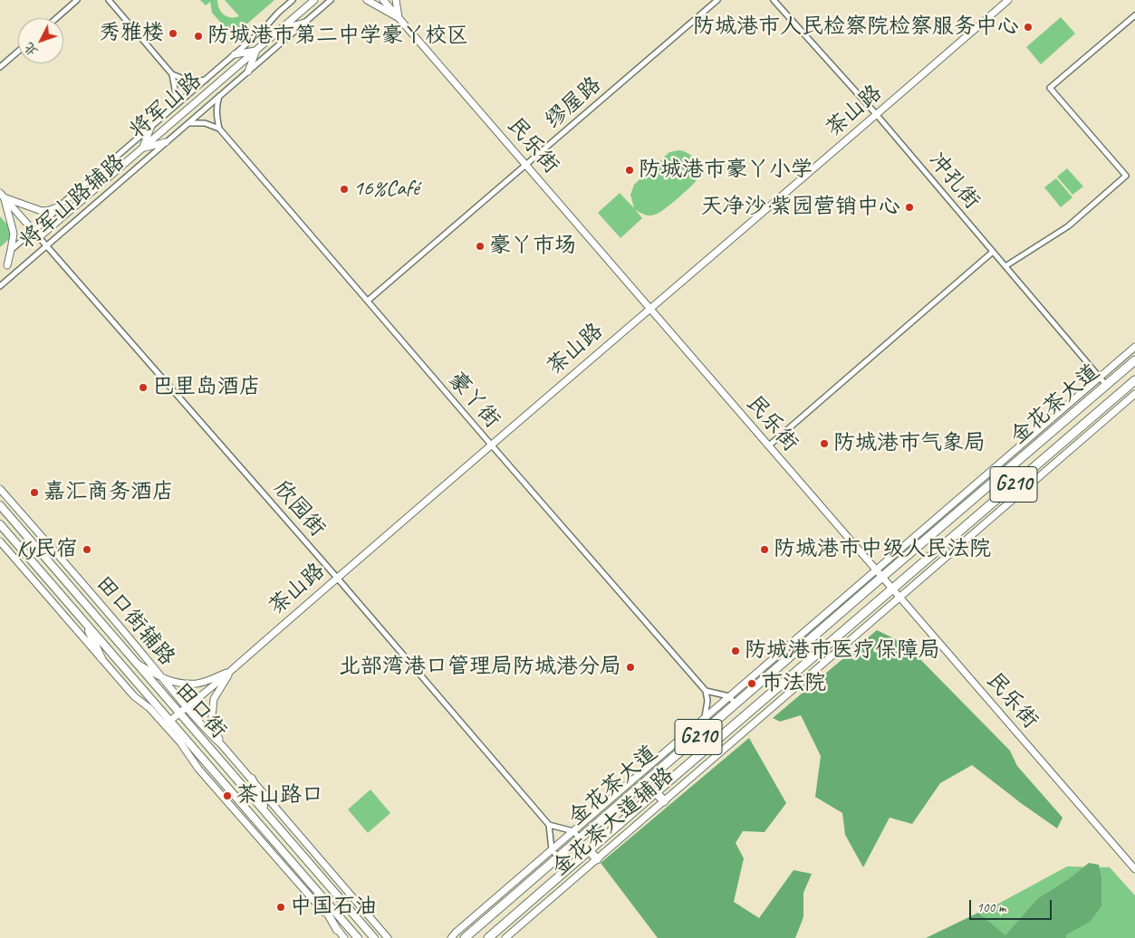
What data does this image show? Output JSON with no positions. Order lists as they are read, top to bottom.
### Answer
{
  "streets": {
    "highway": ["金花茶大道", "G210"],
    "main road": ["田口街"],
    "street": [
      "缪屋路",
      "将军山路",
      "茶山路",
      "民乐街",
      "冲孔街",
      "将军山路辅路",
      "豪丫街",
      "欣园街",
      "田口街辅路",
      "金花茶大道辅路"
    ]
  },
  "crossings": [
    ["缪屋路", "民乐街"],
    ["缪屋路", "豪丫街"],
    ["将军山路", "欣园街"],
    ["茶山路", "民乐街"],
    ["茶山路", "冲孔街"],
    ["茶山路", "豪丫街"],
    ["茶山路", "欣园街"],
    ["茶山路", "田口街辅路"],
    ["茶山路", "田口街"],
    ["民乐街", "金花茶大道"],
    ["民乐街", "金花茶大道辅路"],
    ["冲孔街", "金花茶大道"],
    ["冲孔街", "金花茶大道辅路"],
    ["将军山路辅路", "欣园街"]
  ],
  "places": [
    "防城港市人民检察院检察服务中心",
    "秀雅楼",
    "防城港市第二中学豪丫校区",
    "防城港市豪丫小学",
    "16%Café",
    "天净沙·紫园营销中心",
    "豪丫市场",
    "巴里岛酒店",
    "防城港市气象局",
    "嘉汇商务酒店",
    "Ky民宿",
    "防城港市中级人民法院",
    "防城港市医疗保障局",
    "北部湾港口管理局防城港分局",
    "巿法院",
    "茶山路口",
    "中国石油"
  ],
  "scale_bar": "100 m",
  "north": "bottom left"
}
